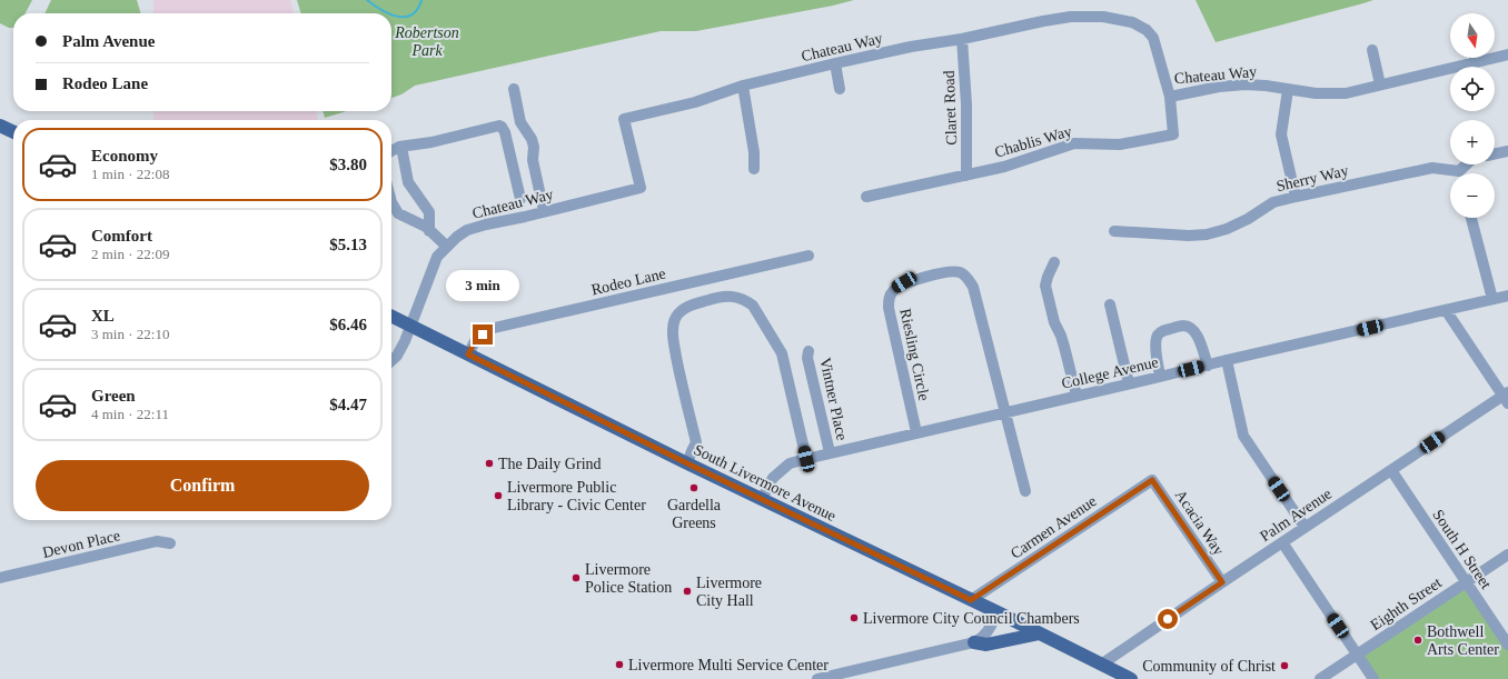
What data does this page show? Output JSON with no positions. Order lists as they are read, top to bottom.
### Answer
{
  "streets": {
    "main road": ["South Livermore Avenue"],
    "street": [
      "Chateau Way",
      "Claret Road",
      "Chablis Way",
      "Sherry Way",
      "Rodeo Lane",
      "Riesling Circle",
      "College Avenue",
      "Vintner Place",
      "Palm Avenue",
      "Acacia Way",
      "Carmen Avenue",
      "Devon Place",
      "South H Street",
      "Eighth Street"
    ]
  },
  "crossings": [
    ["Chateau Way", "Claret Road"],
    ["Chateau Way", "Chablis Way"],
    ["Chateau Way", "South Livermore Avenue"],
    ["Claret Road", "Chablis Way"],
    ["Rodeo Lane", "South Livermore Avenue"],
    ["Riesling Circle", "College Avenue"],
    ["College Avenue", "Vintner Place"],
    ["College Avenue", "South Livermore Avenue"],
    ["South Livermore Avenue", "Palm Avenue"],
    ["South Livermore Avenue", "Carmen Avenue"],
    ["Palm Avenue", "Acacia Way"],
    ["Palm Avenue", "South H Street"],
    ["Acacia Way", "Carmen Avenue"],
    ["South H Street", "Eighth Street"]
  ],
  "parks": ["Robertson Park"],
  "places": [
    "The Daily Grind",
    "Gardella Greens",
    "Livermore Public Library - Civic Center",
    "Livermore Police Station",
    "Livermore City Hall",
    "Livermore City Council Chambers",
    "Bothwell Arts Center",
    "Livermore Multi Service Center",
    "Community of Christ"
  ],
  "north": "bottom",
  "page": {
    "map_buttons": ["+", "−"],
    "banner": ["Palm Avenue", "Rodeo Lane"],
    "list": [
      {
        "name": "Economy",
        "note": "1 min · 22:08",
        "value": "$3.80"
      },
      {
        "name": "Comfort",
        "note": "2 min · 22:09",
        "value": "$5.13"
      },
      {
        "name": "XL",
        "note": "3 min · 22:10",
        "value": "$6.46"
      },
      {
        "name": "Green",
        "note": "4 min · 22:11",
        "value": "$4.47"
      }
    ],
    "bubble": "3 min",
    "buttons": "Confirm"
  }
}
